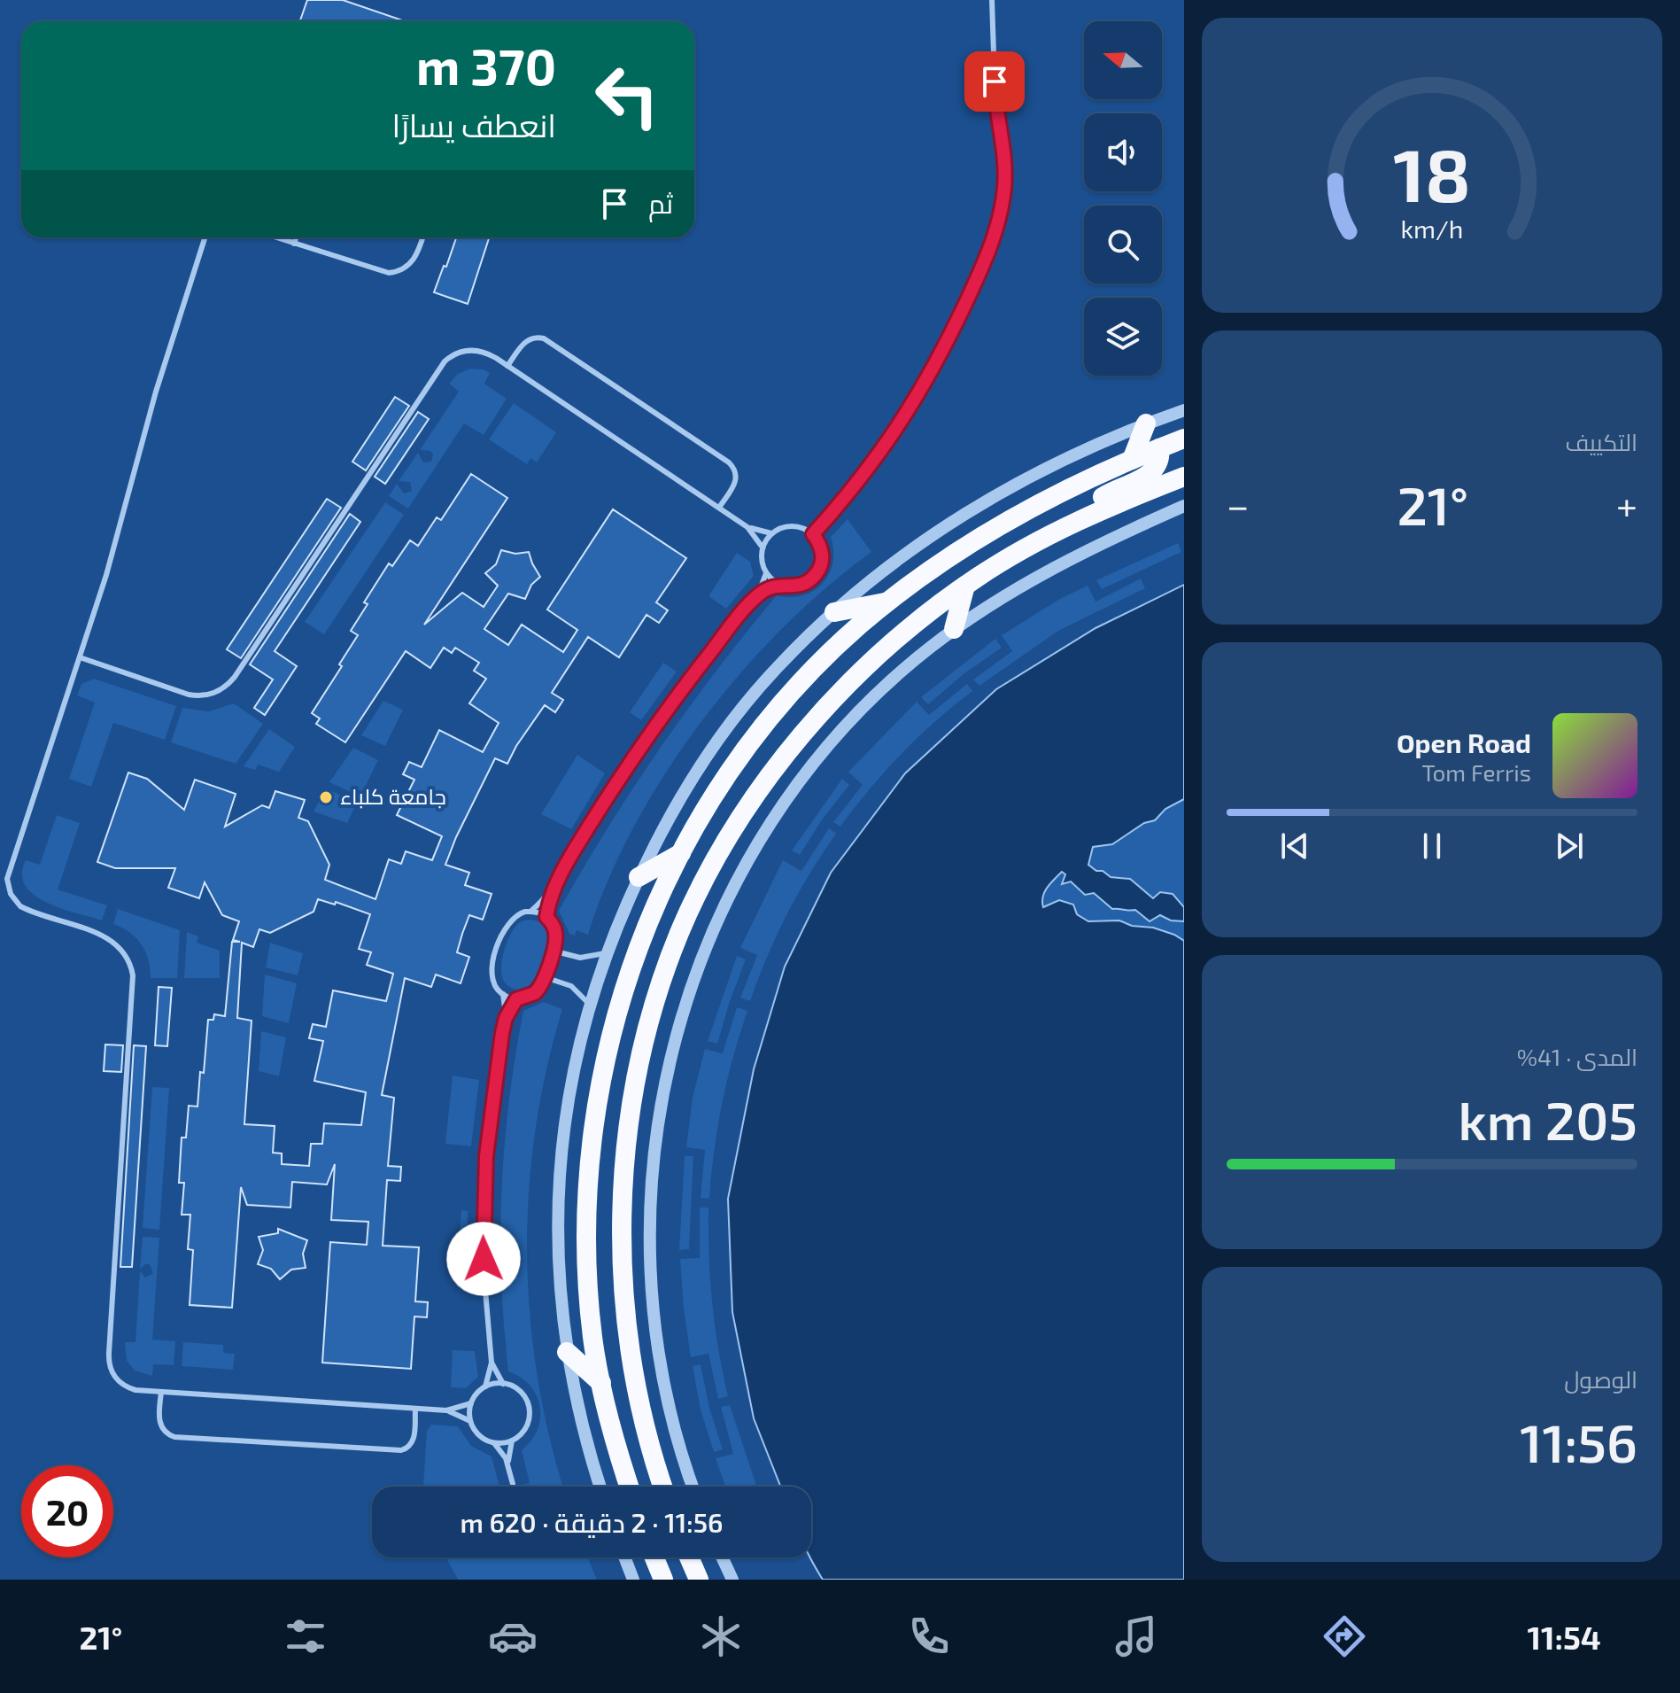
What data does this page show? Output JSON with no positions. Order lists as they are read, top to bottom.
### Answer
{
  "places": ["جامعة كلباء"],
  "north": "left",
  "page": {
    "turn": ["370 m", "انعطف يسارًا"],
    "then": "ثم",
    "tile": [
      "التكييف",
      ["المدى · 41%", "205 km"],
      ["الوصول", "11:56"]
    ],
    "heat": ["−", "21°", "+"],
    "song": ["Open Road", "Tom Ferris"],
    "limit": "20",
    "trip": "11:56 · 2 دقيقة · 620 m",
    "tabs": ["11:54", "21°"],
    "gauge": ["18", "km/h"]
  }
}
